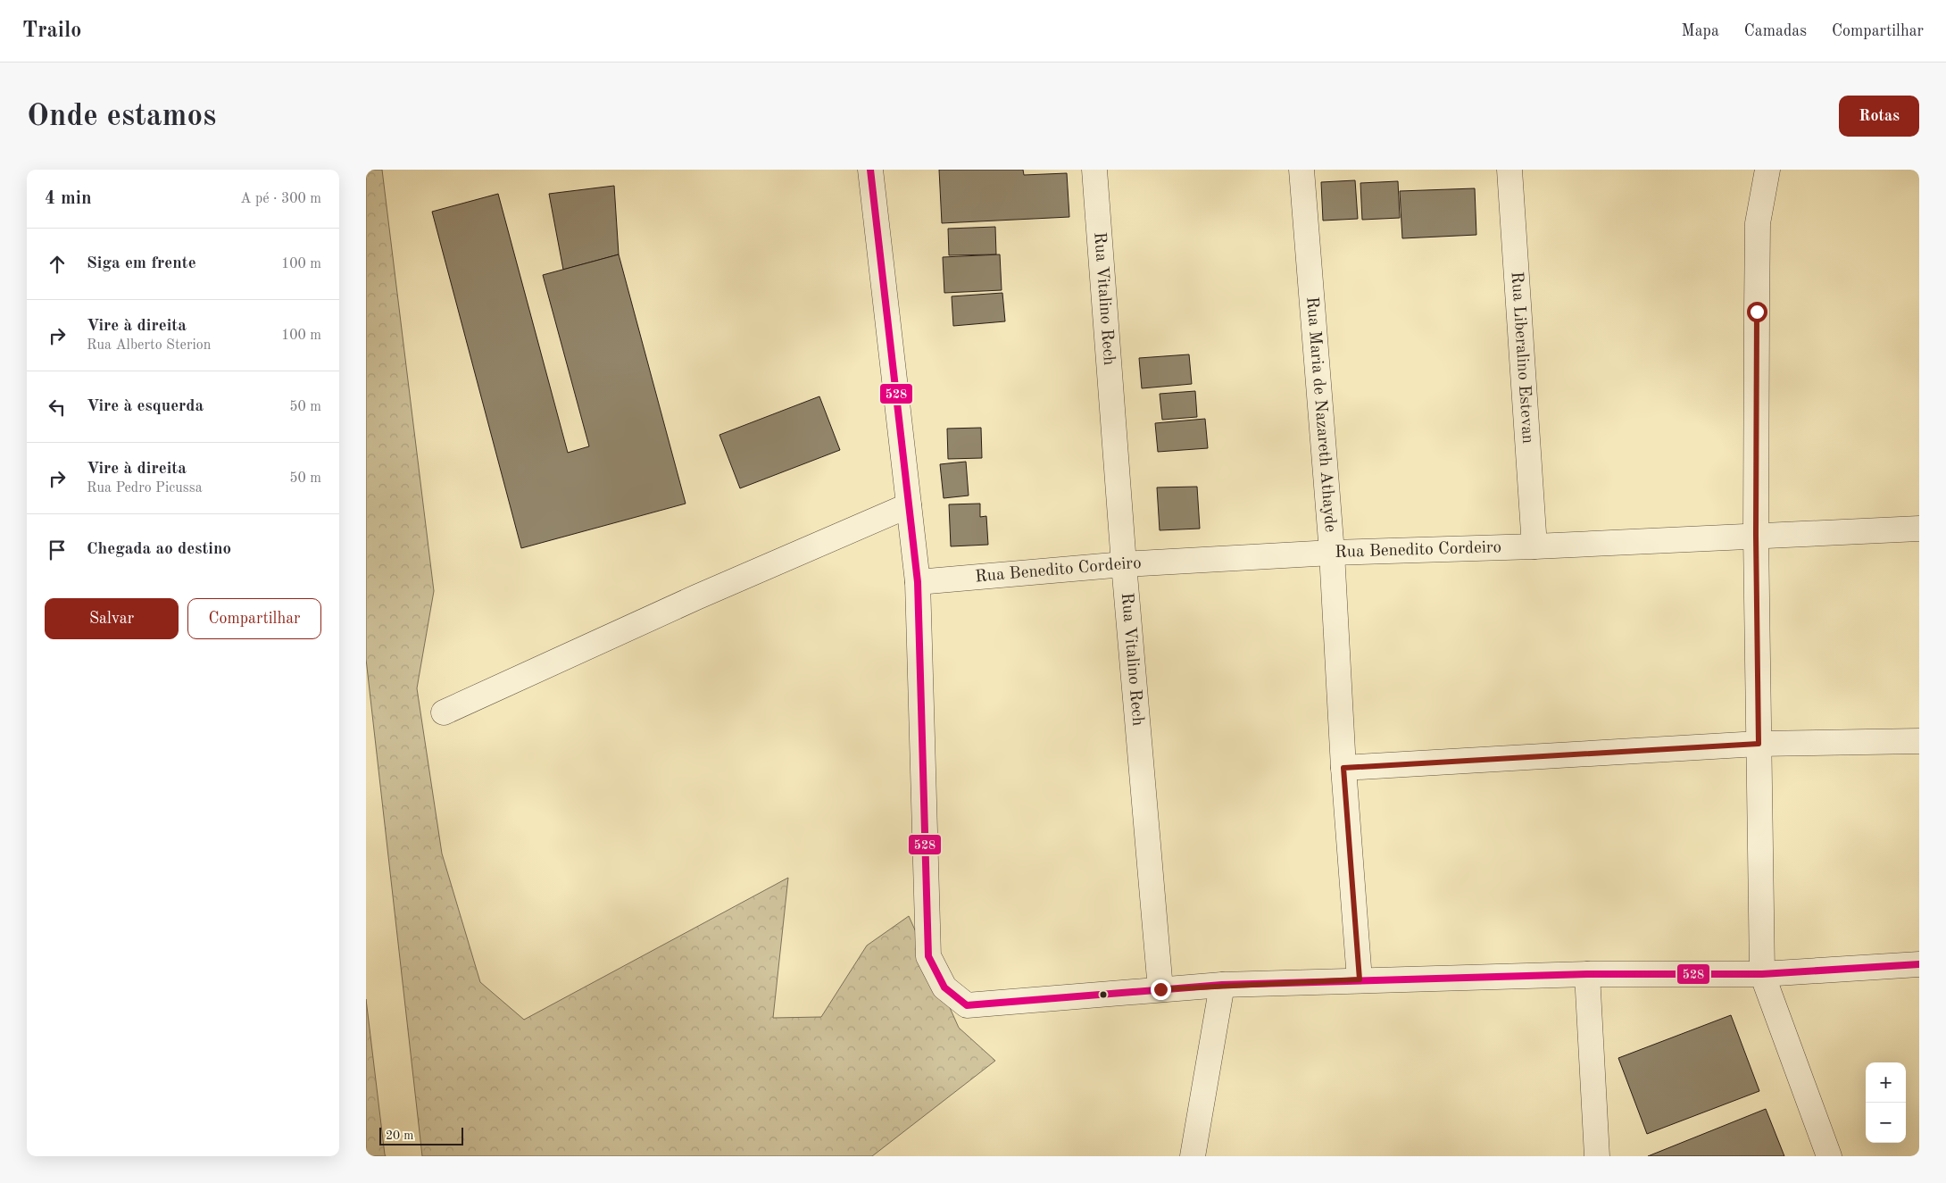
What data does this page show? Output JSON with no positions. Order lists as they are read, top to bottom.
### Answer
{
  "streets": {
    "street": [
      "Rua Vitalino Rech",
      "Rua Liberalino Estevan",
      "Rua Maria de Nazareth Athayde",
      "Rua Benedito Cordeiro"
    ]
  },
  "crossings": [
    ["Rua Vitalino Rech", "Rua Benedito Cordeiro"],
    ["Rua Liberalino Estevan", "Rua Benedito Cordeiro"],
    ["Rua Maria de Nazareth Athayde", "Rua Benedito Cordeiro"]
  ],
  "lines": ["transit line 528"],
  "scale_bar": "20 m",
  "page": {
    "header": "Trailo",
    "nav": ["Mapa", "Camadas", "Compartilhar"],
    "buttons": [
      "Rotas",
      ["Salvar", "Compartilhar"]
    ],
    "title": "Onde estamos",
    "heading": ["4 min", "A pé · 300 m"],
    "list": [
      ["Siga em frente", "100 m"],
      ["Vire à direita", "Rua Alberto Sterion", "100 m"],
      ["Vire à esquerda", "50 m"],
      ["Vire à direita", "Rua Pedro Picussa", "50 m"],
      "Chegada ao destino"
    ],
    "map_buttons": ["+", "−"],
    "scale": "20 m"
  }
}
